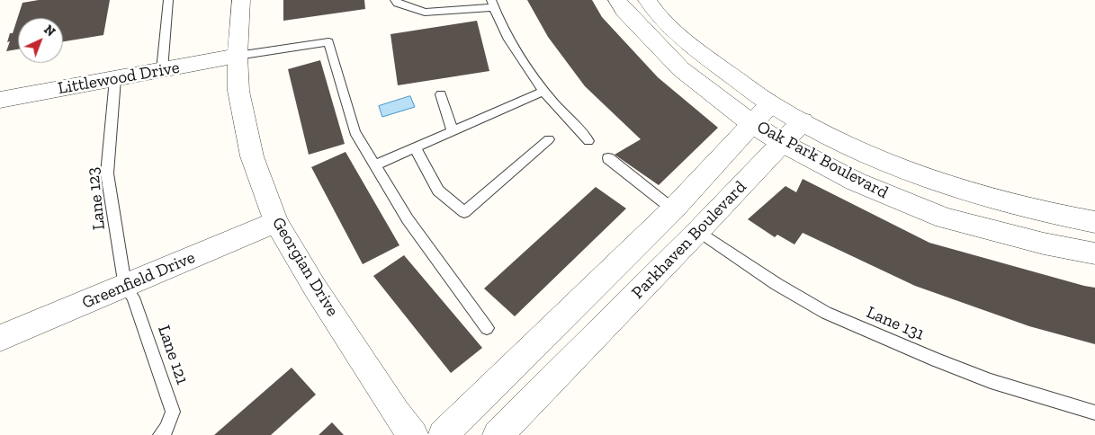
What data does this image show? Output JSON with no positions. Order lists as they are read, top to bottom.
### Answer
{
  "streets": {
    "street": [
      "Littlewood Drive",
      "Oak Park Boulevard",
      "Parkhaven Boulevard",
      "Georgian Drive",
      "Greenfield Drive"
    ],
    "lane": ["Lane 123", "Lane 131", "Lane 121"]
  },
  "crossings": [
    ["Littlewood Drive", "Lane 123"],
    ["Littlewood Drive", "Georgian Drive"],
    ["Oak Park Boulevard", "Parkhaven Boulevard"],
    ["Lane 123", "Greenfield Drive"],
    ["Lane 123", "Lane 121"],
    ["Parkhaven Boulevard", "Lane 131"],
    ["Georgian Drive", "Greenfield Drive"],
    ["Greenfield Drive", "Lane 121"]
  ],
  "north": "top right"
}
